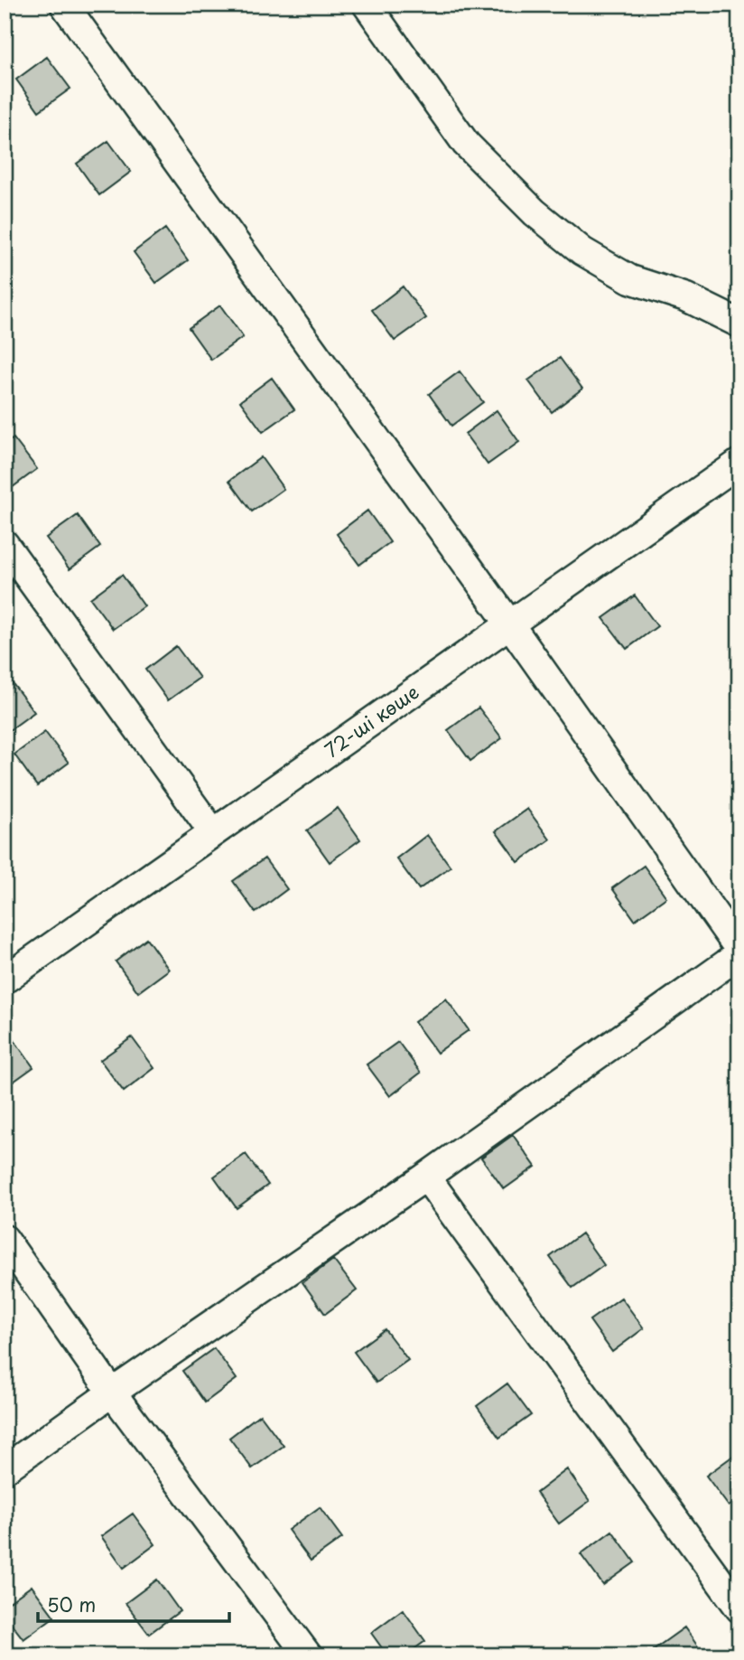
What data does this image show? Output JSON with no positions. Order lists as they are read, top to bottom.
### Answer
{
  "streets": {
    "street": ["72-ші көше"]
  },
  "scale_bar": "50 m"
}
